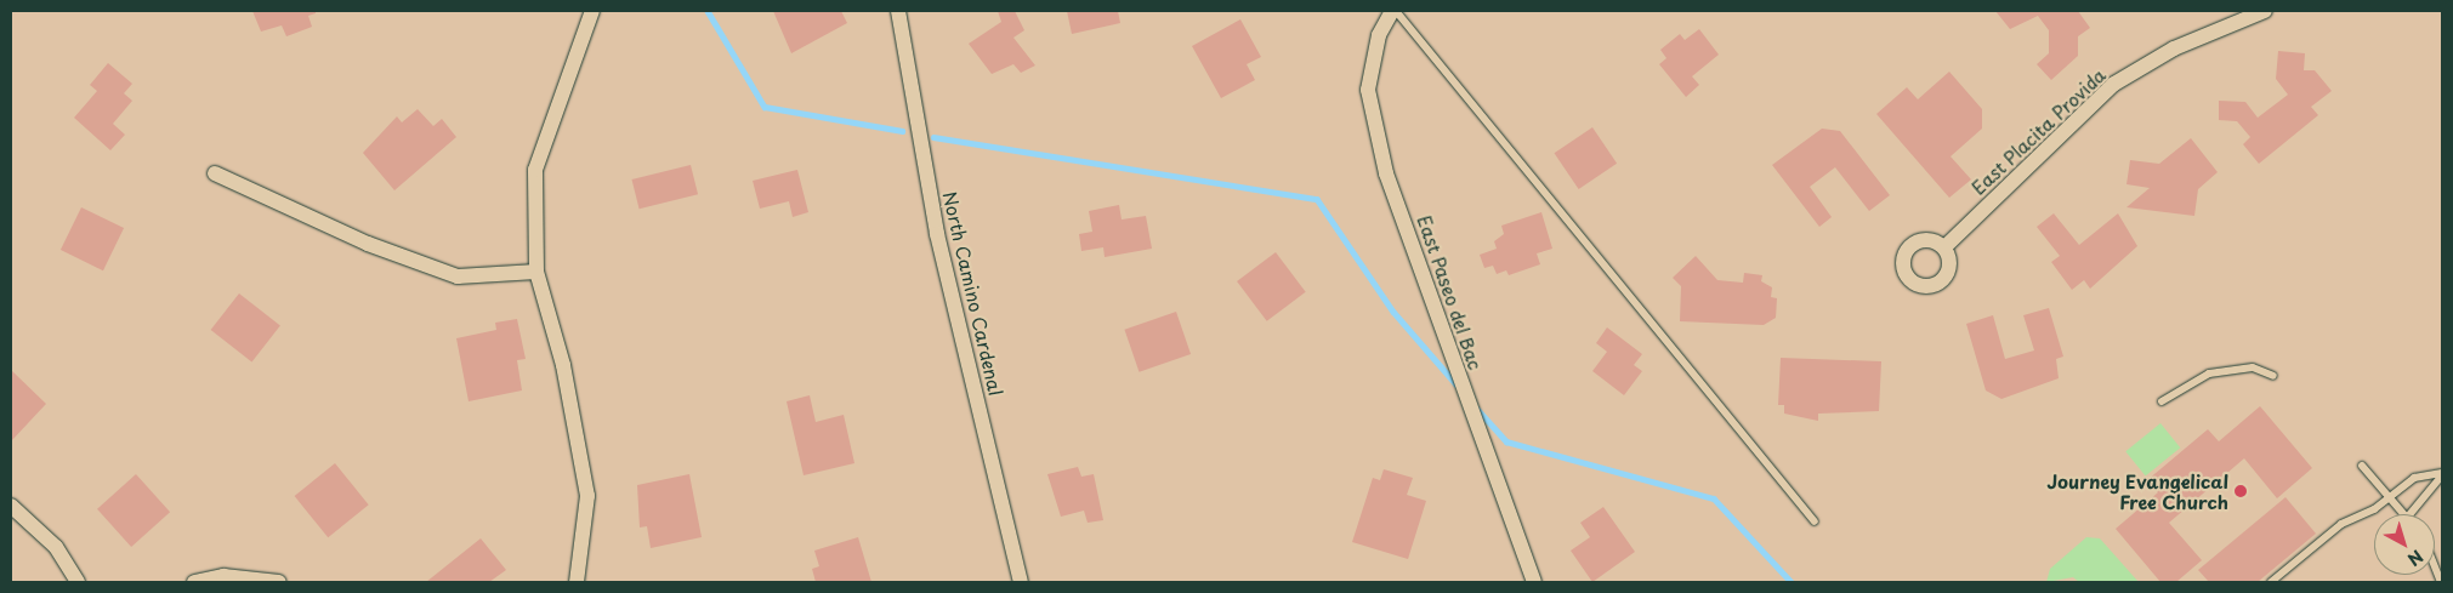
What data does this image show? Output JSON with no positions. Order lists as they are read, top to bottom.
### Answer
{
  "streets": {
    "street": ["East Placita Provida", "East Paseo del Bac", "North Camino Cardenal"]
  },
  "places": ["Journey Evangelical Free Church"],
  "north": "bottom right"
}
